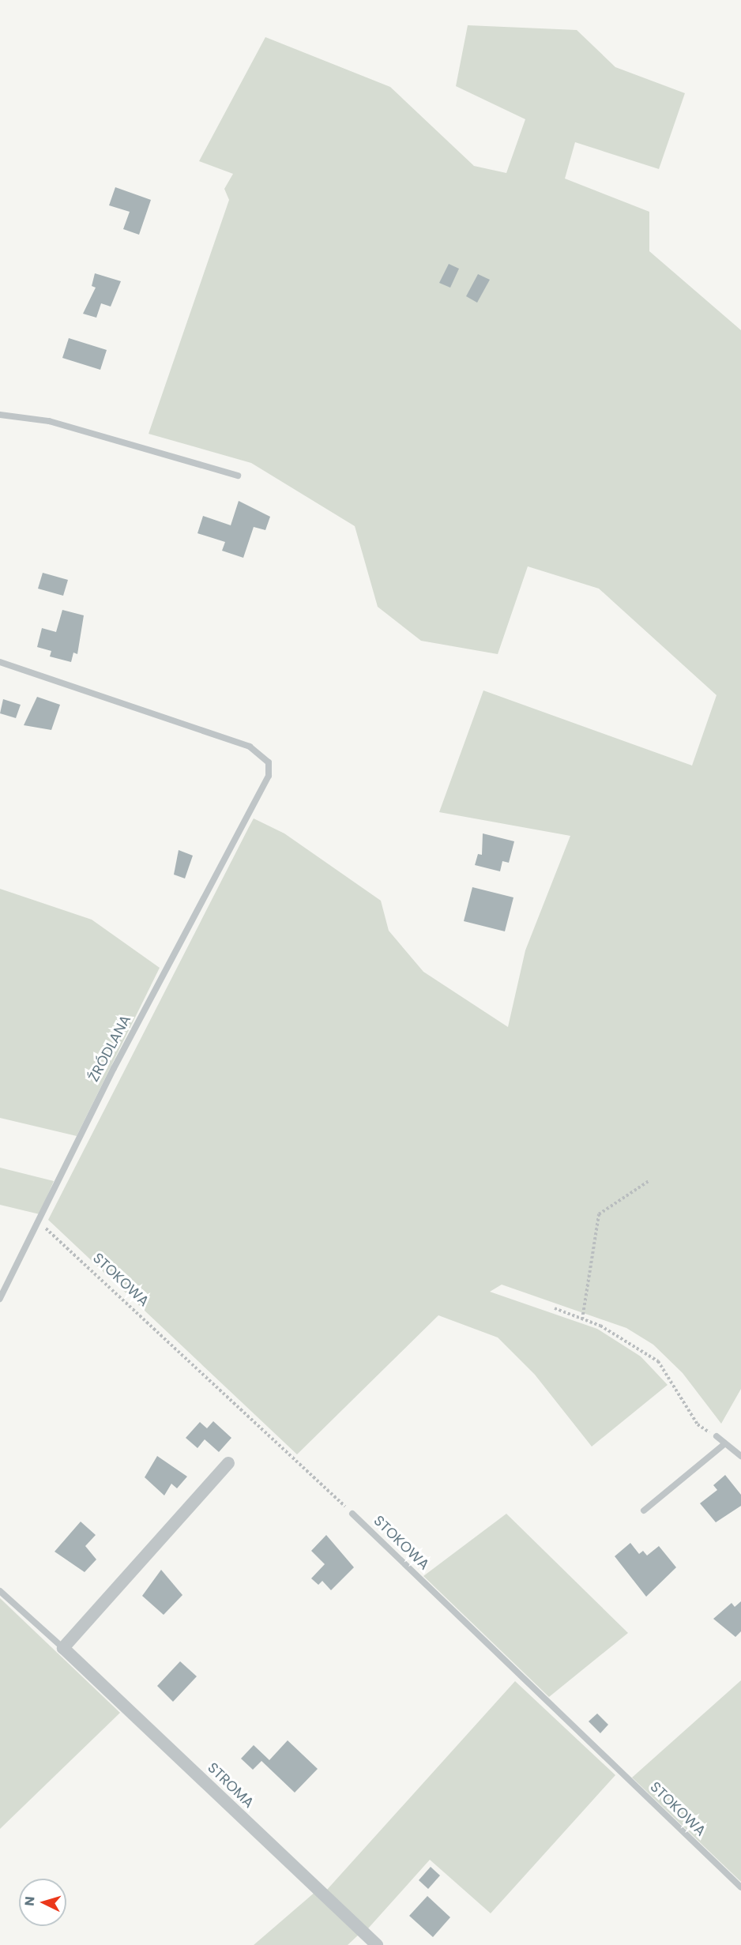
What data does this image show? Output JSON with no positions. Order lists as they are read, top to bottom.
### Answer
{
  "streets": {
    "street": ["STROMA"],
    "lane": ["ŹRÓDLANA", "STOKOWA"]
  },
  "crossings": [
    ["ŹRÓDLANA", "STOKOWA"]
  ],
  "north": "left"
}
